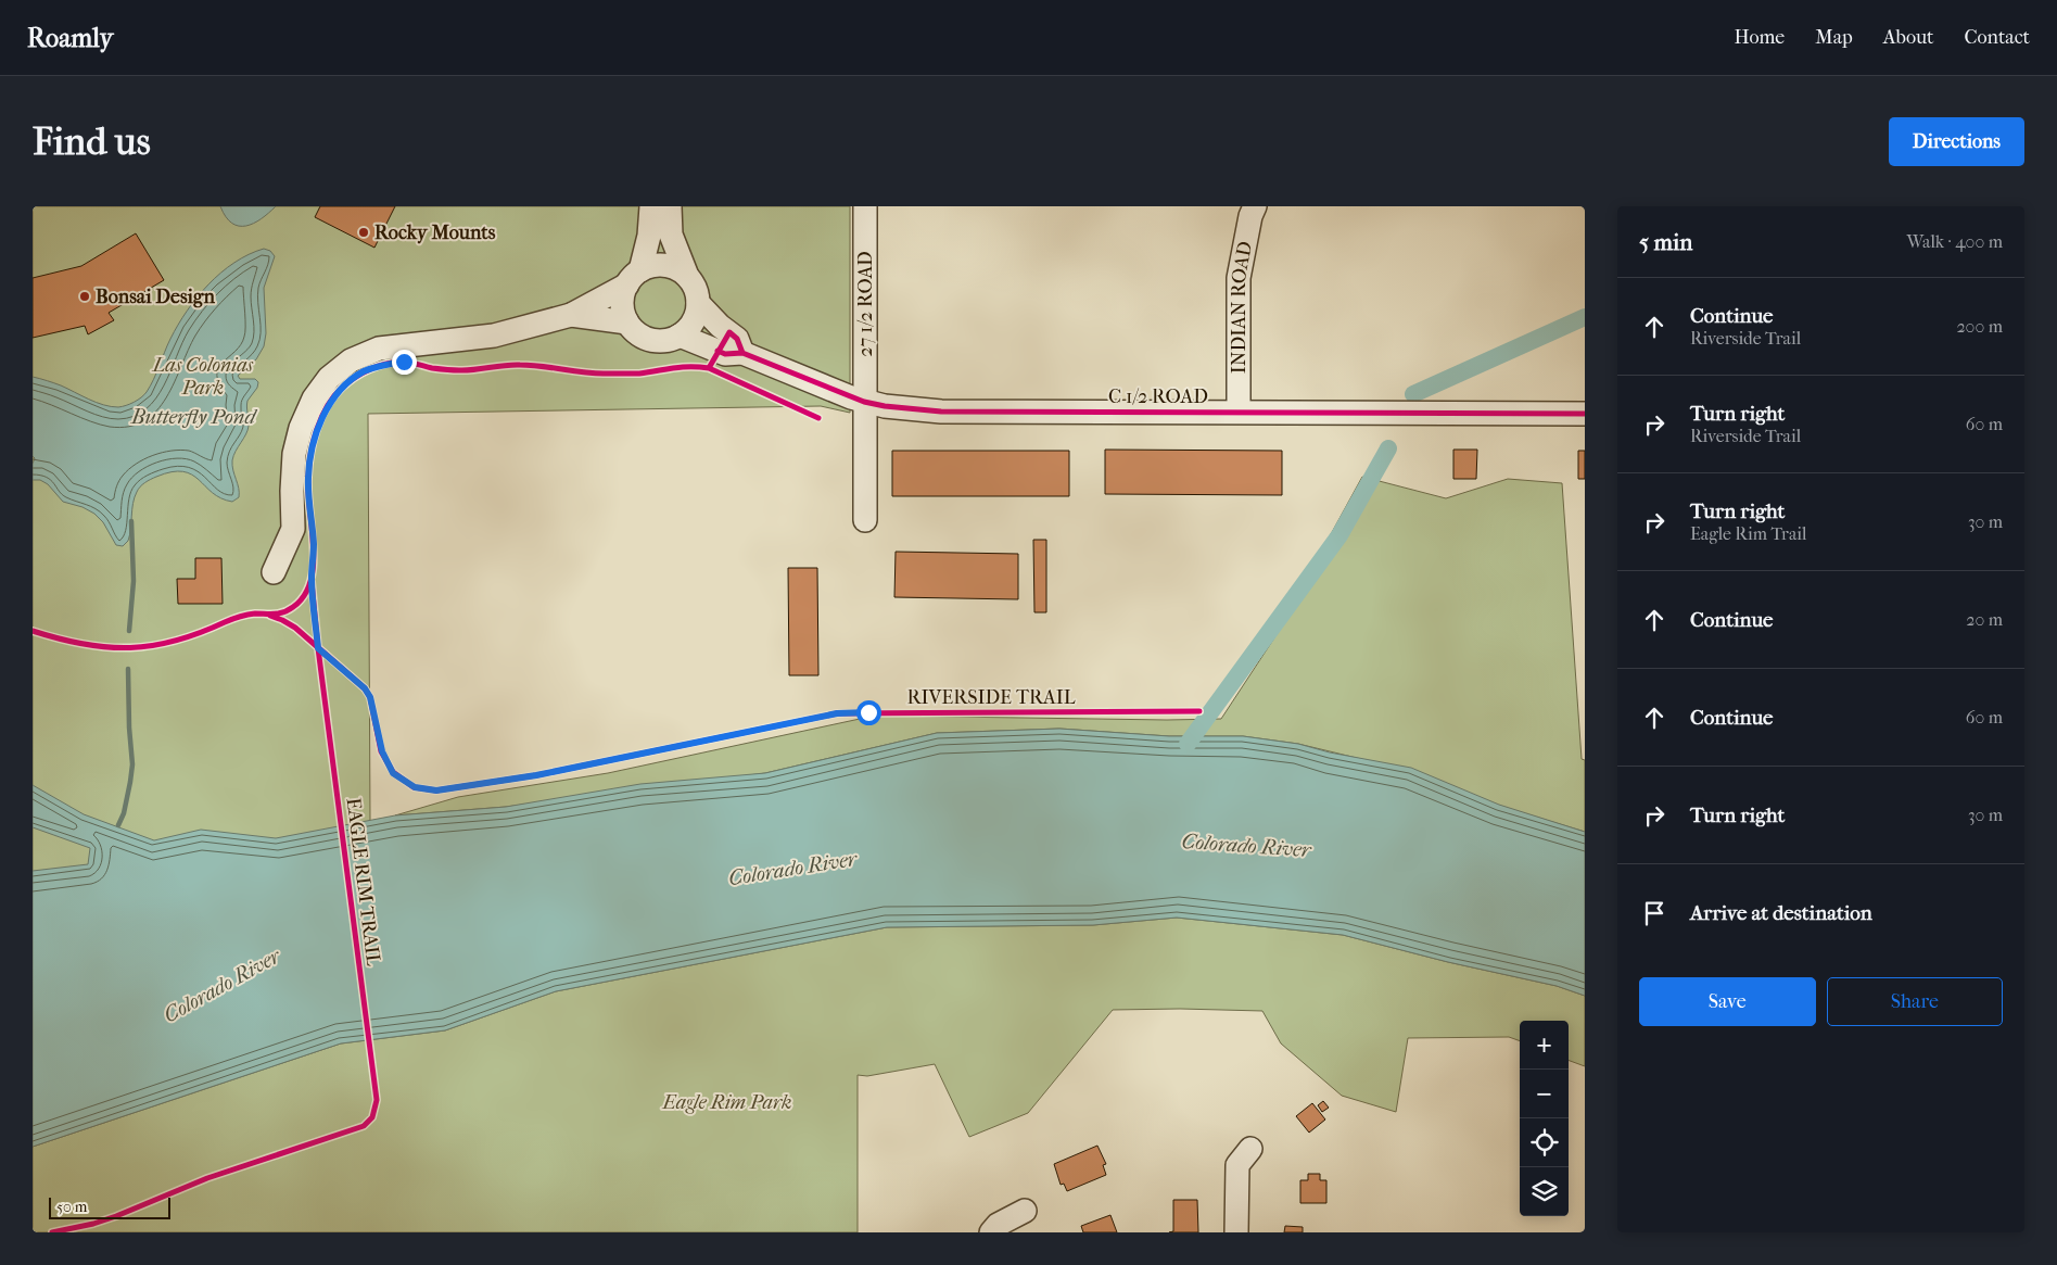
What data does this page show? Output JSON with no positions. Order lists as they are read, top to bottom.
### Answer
{
  "streets": {
    "street": ["27 1/2 ROAD", "INDIAN ROAD", "C 1/2 ROAD"],
    "cycle path": ["RIVERSIDE TRAIL", "EAGLE RIM TRAIL"]
  },
  "crossings": [
    ["27 1/2 ROAD", "C 1/2 ROAD"],
    ["INDIAN ROAD", "C 1/2 ROAD"]
  ],
  "water": ["Butterfly Pond", "Colorado River"],
  "parks": ["Las Colonias Park", "Eagle Rim Park"],
  "places": ["Rocky Mounts", "Bonsai Design"],
  "scale_bar": "50 m",
  "page": {
    "header": "Roamly",
    "nav": [
      "Home",
      "Map",
      "About",
      "Contact"
    ],
    "buttons": [
      "Directions",
      ["Save", "Share"]
    ],
    "title": "Find us",
    "heading": ["5 min", "Walk · 400 m"],
    "list": [
      ["Continue", "Riverside Trail", "200 m"],
      ["Turn right", "Riverside Trail", "60 m"],
      ["Turn right", "Eagle Rim Trail", "30 m"],
      ["Continue", "20 m"],
      ["Continue", "60 m"],
      ["Turn right", "30 m"],
      "Arrive at destination"
    ],
    "map_buttons": ["+", "−"],
    "scale": "50 m"
  }
}
